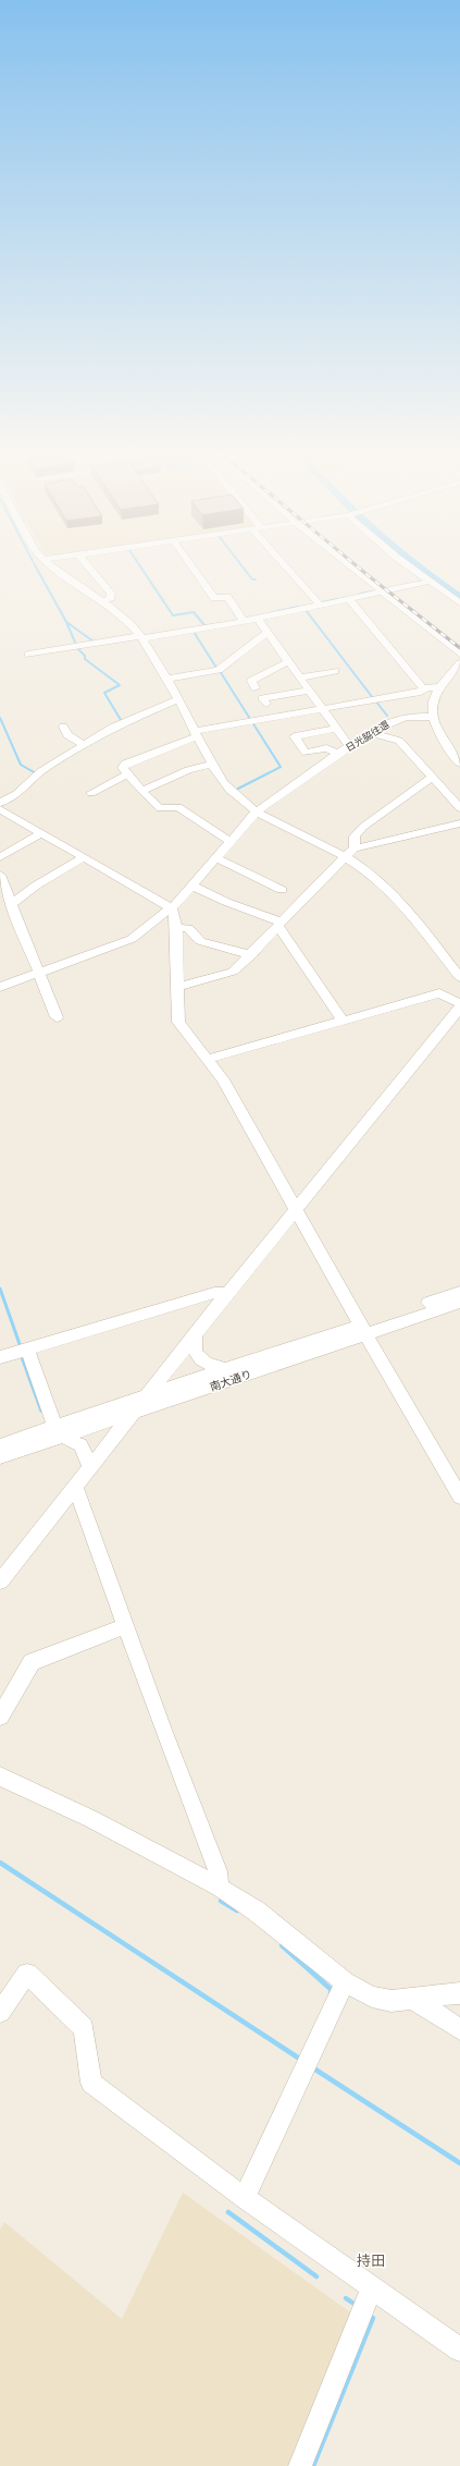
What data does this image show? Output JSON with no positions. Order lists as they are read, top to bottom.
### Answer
{
  "streets": {
    "street": ["日光脇往還", "南大通り"]
  },
  "districts": ["持田"]
}
